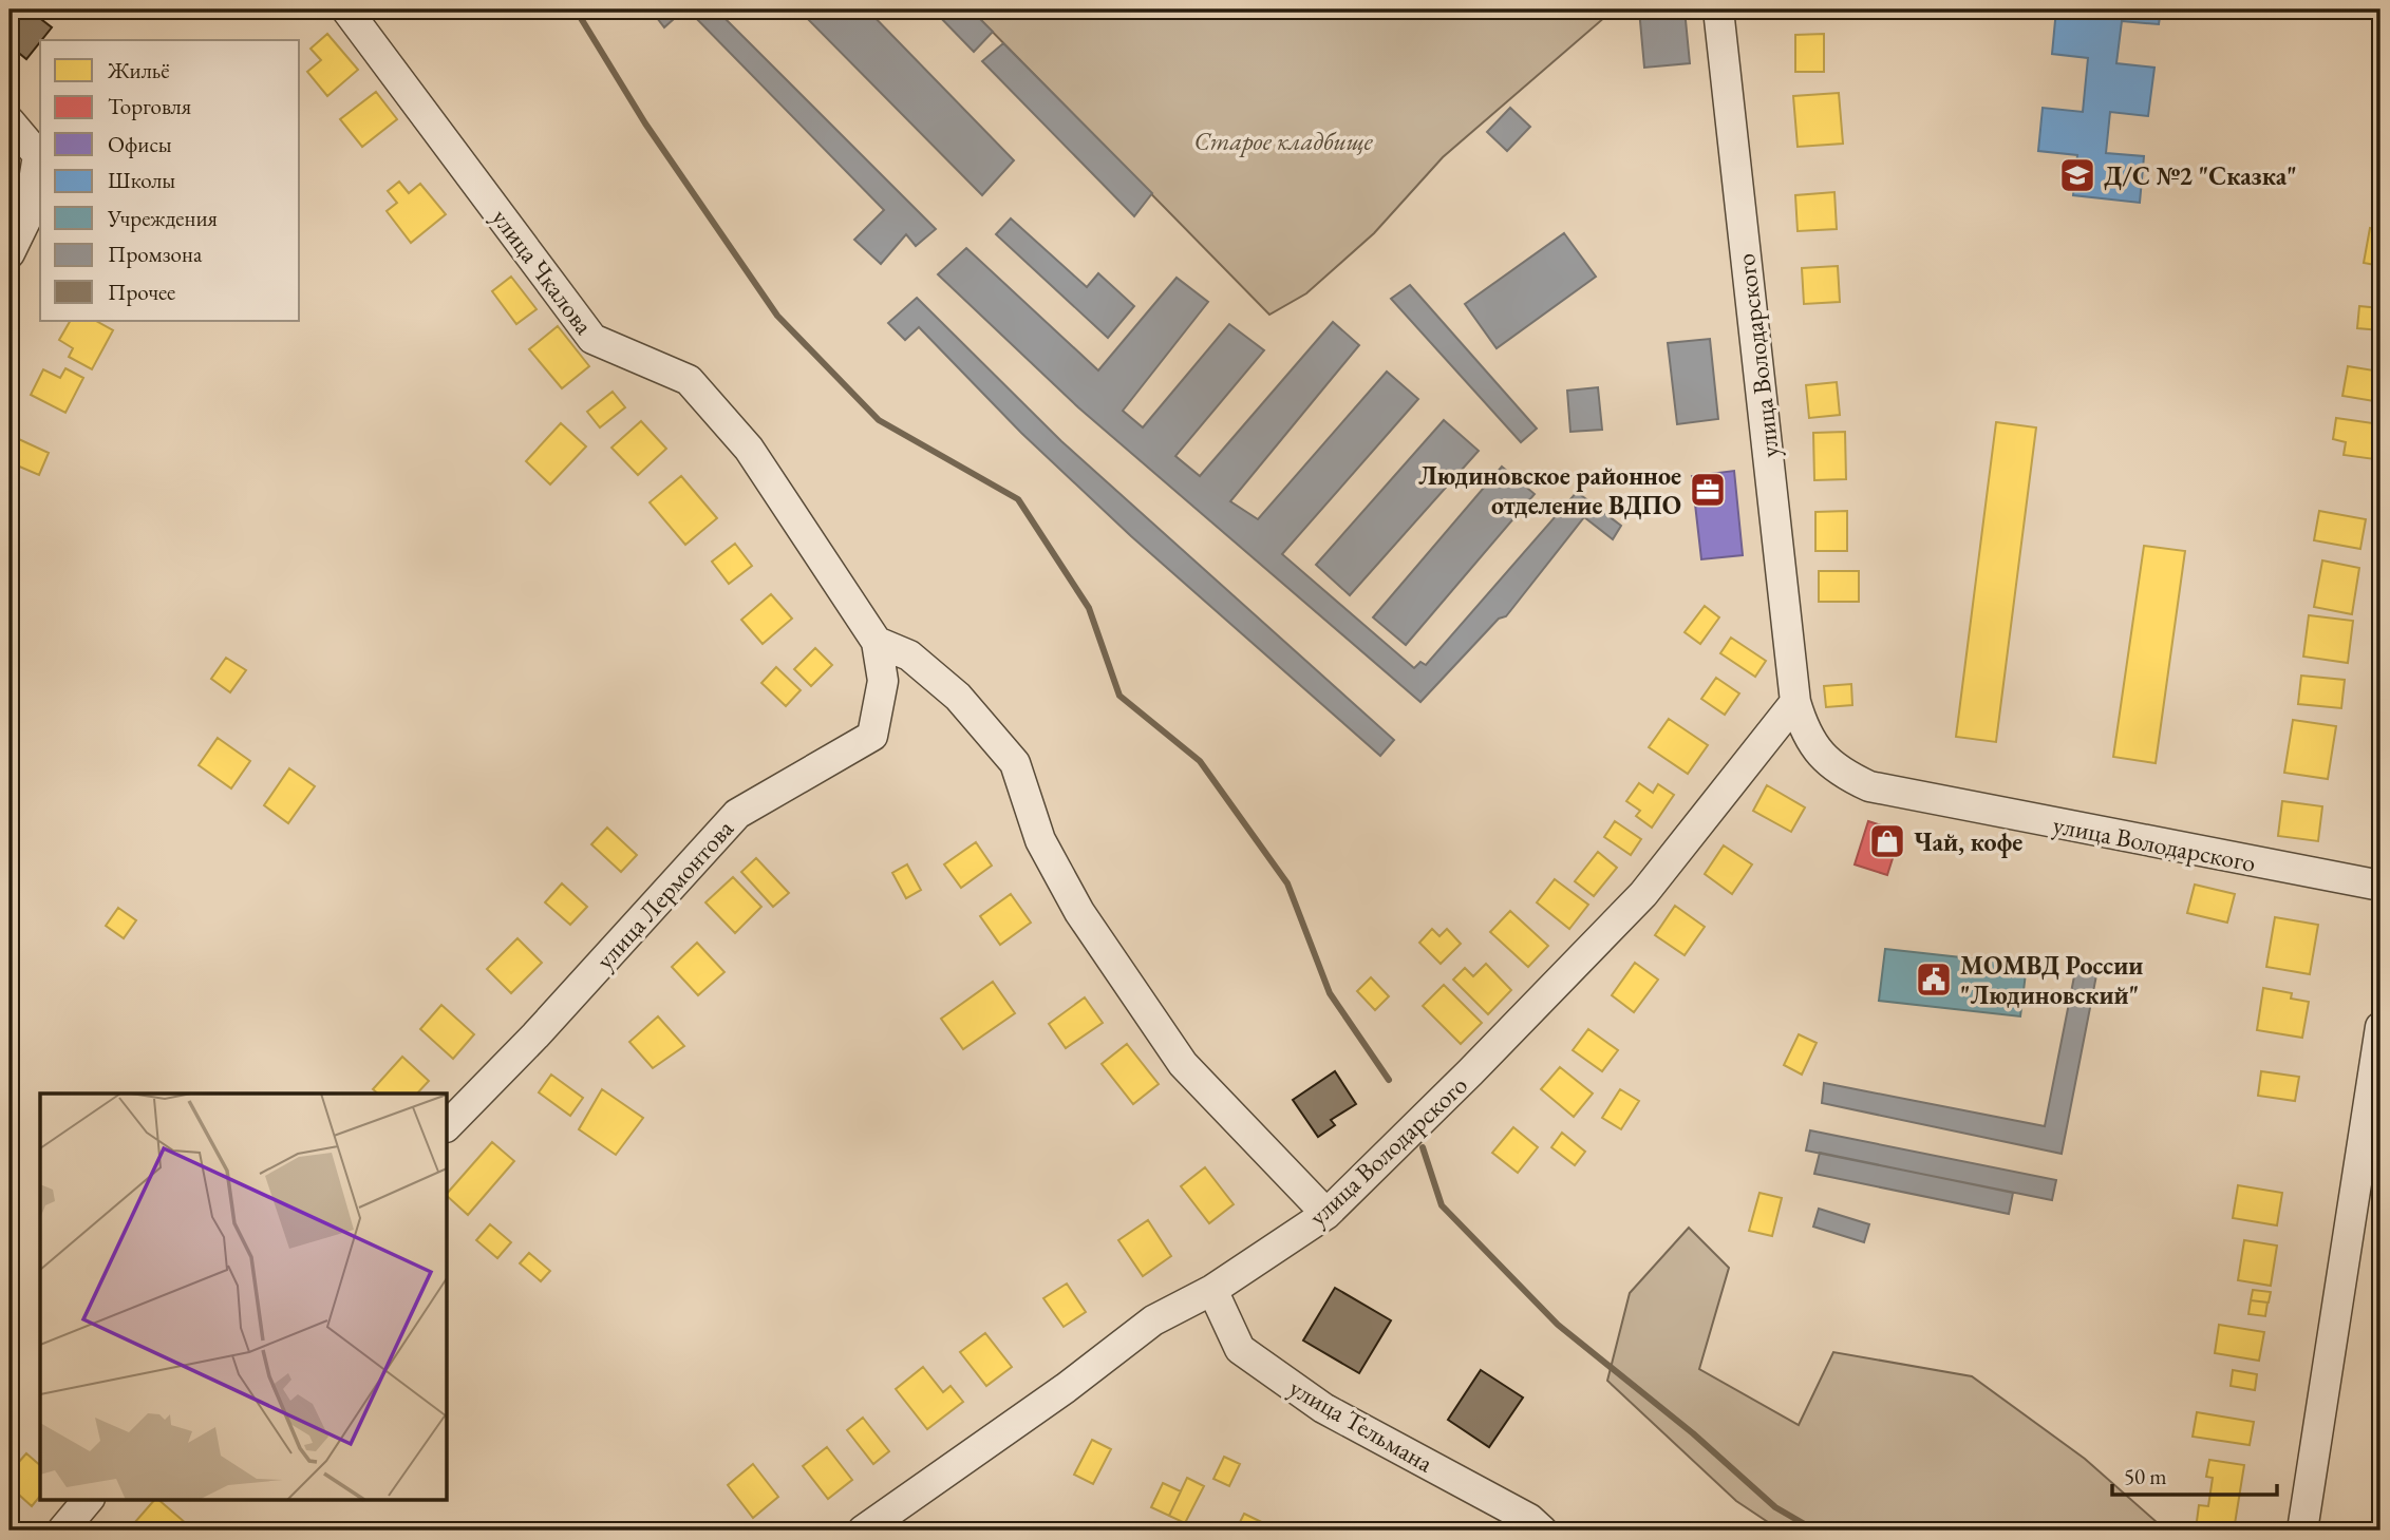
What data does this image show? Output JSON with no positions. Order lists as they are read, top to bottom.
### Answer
{
  "streets": {
    "street": [
      "улица Чкалова",
      "улица Володарского",
      "улица Лермонтова",
      "улица Тельмана"
    ]
  },
  "crossings": [
    ["улица Чкалова", "улица Лермонтова"],
    ["улица Володарского", "улица Тельмана"]
  ],
  "parks": ["Старое кладбище"],
  "places": {
    "school or university": ["Д/С №2 \"Сказка\""],
    "office": ["Людиновское районное отделение ВДПО"],
    "shop": ["Чай, кофе"],
    "public building": ["МОМВД России \"Людиновский\""]
  },
  "legend": [
    "Жильё",
    "Торговля",
    "Офисы",
    "Школы",
    "Учреждения",
    "Промзона",
    "Прочее"
  ],
  "scale_bar": "50 m"
}
